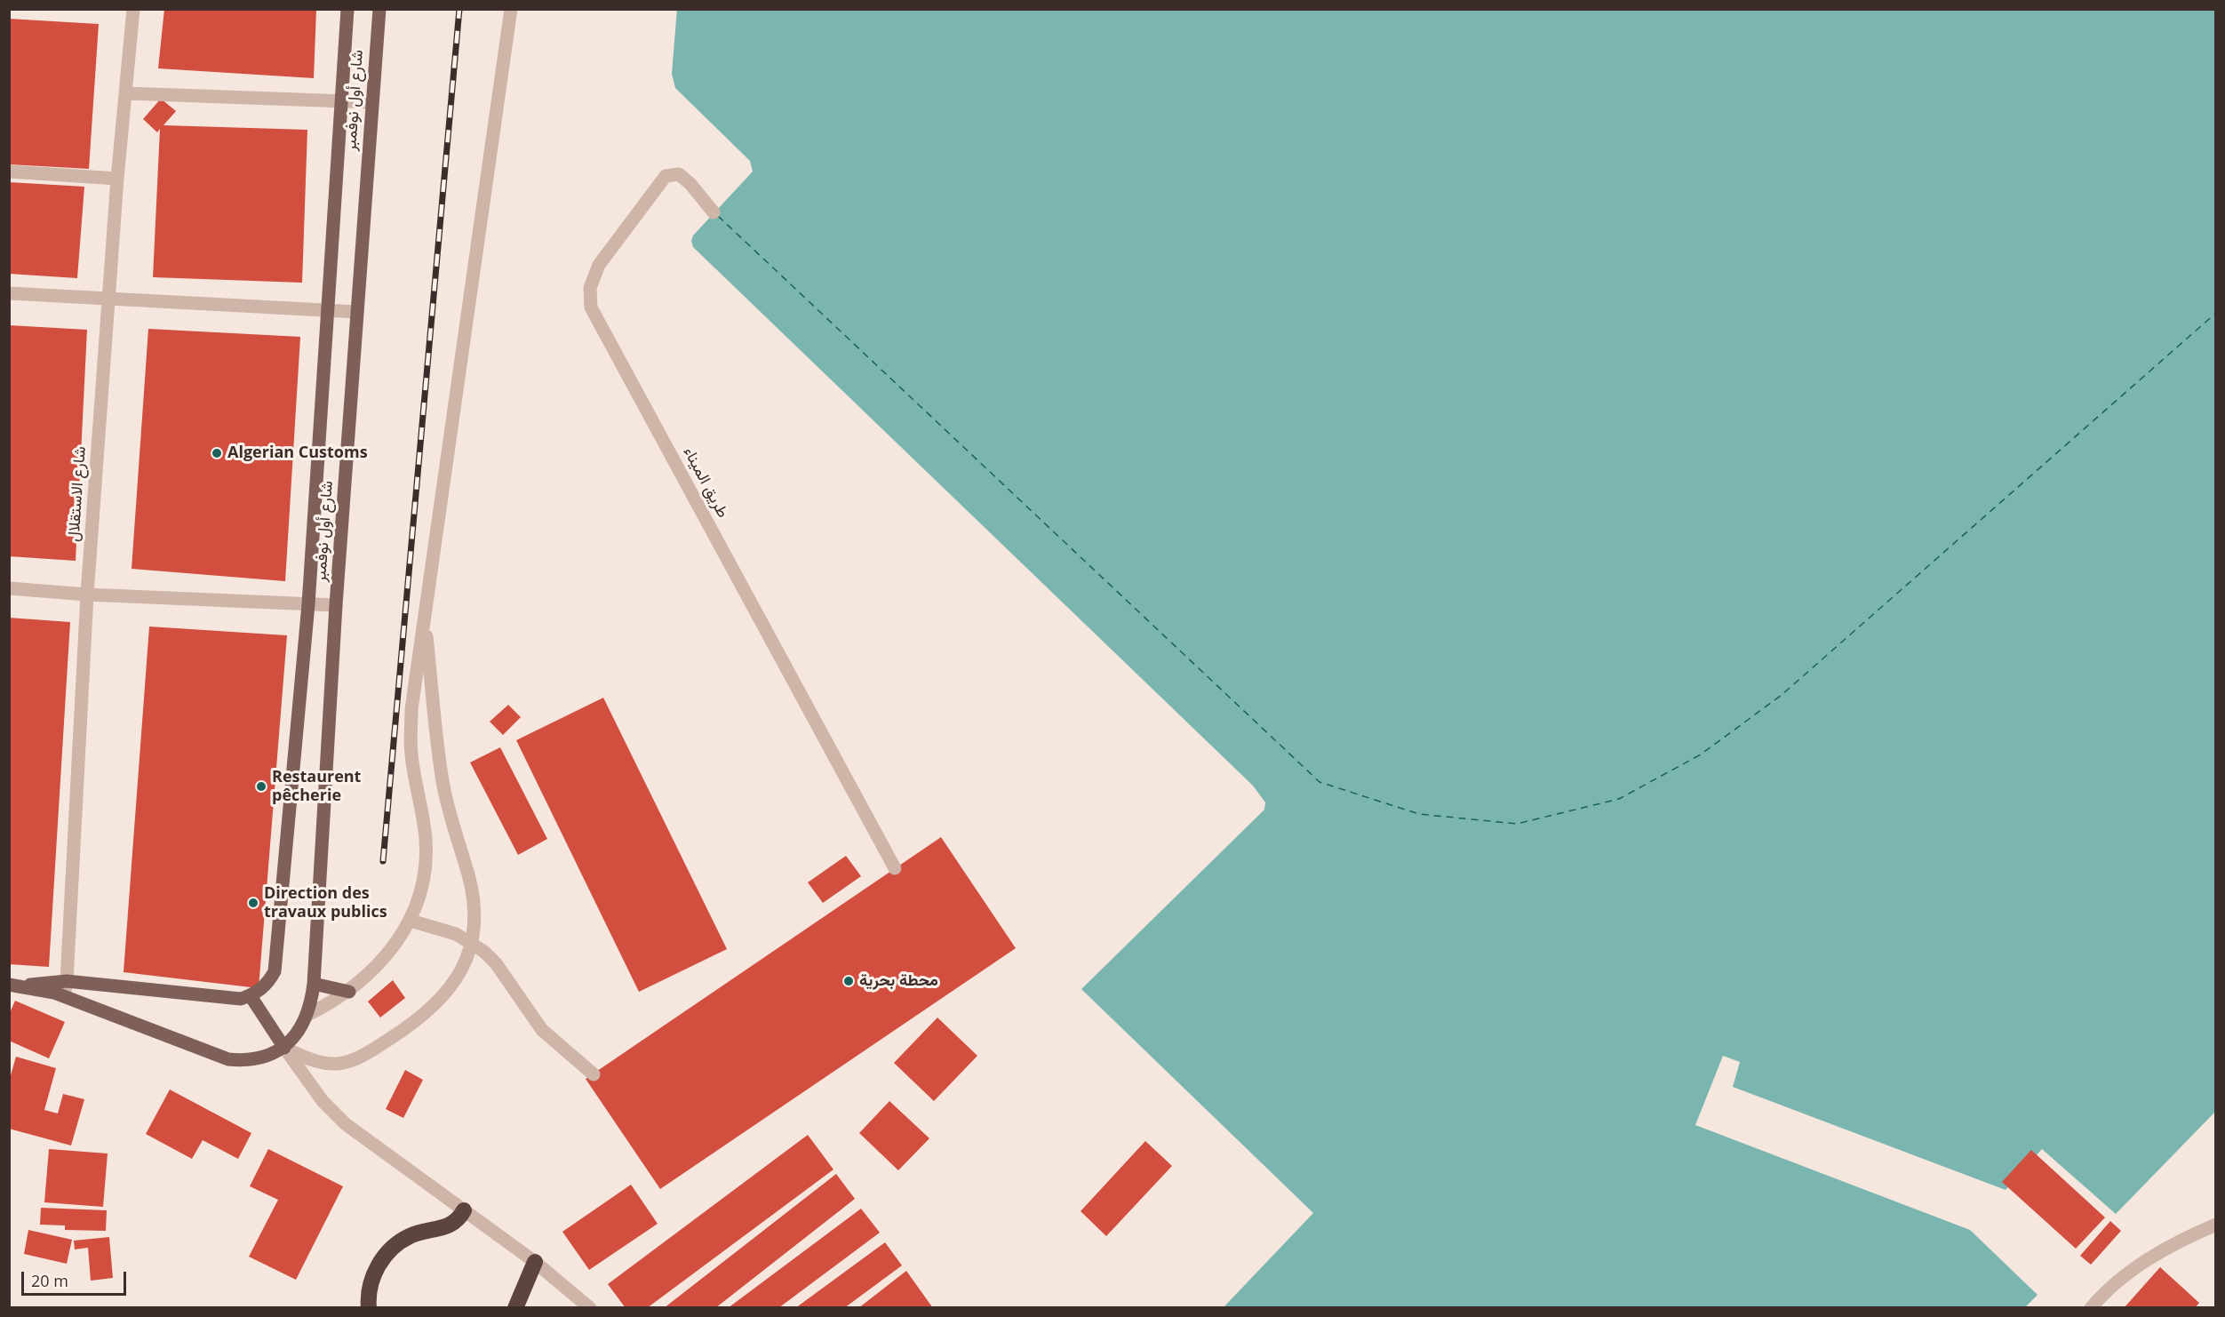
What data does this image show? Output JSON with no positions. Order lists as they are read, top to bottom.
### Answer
{
  "streets": {
    "main road": ["شارع أول نوفمبر"],
    "street": ["طريق الميناء", "شارع الاستقلال"]
  },
  "places": [
    "Algerian Customs",
    "Restaurent pêcherie",
    "Direction des travaux publics",
    "محطة بحرية"
  ],
  "scale_bar": "20 m"
}
